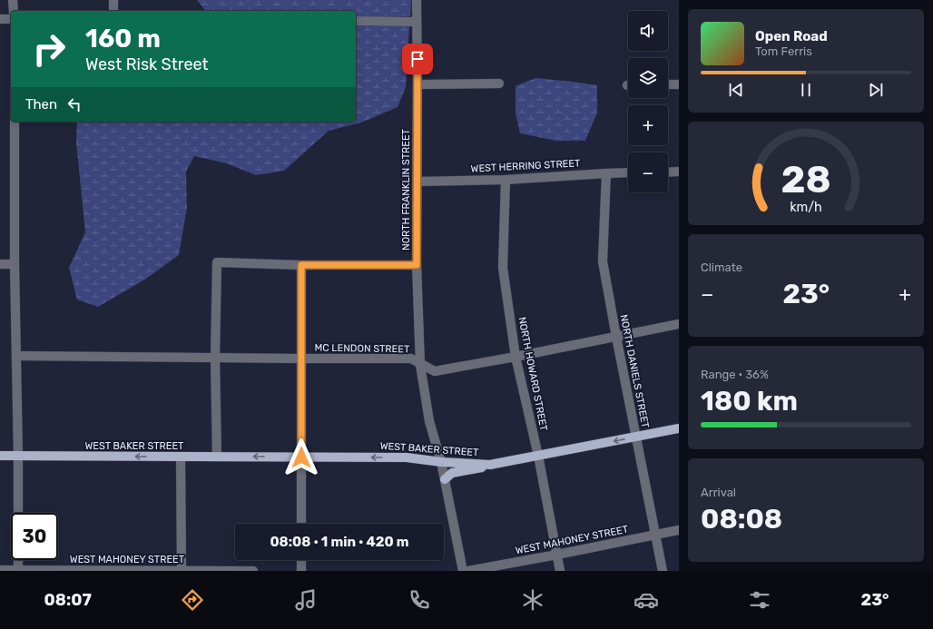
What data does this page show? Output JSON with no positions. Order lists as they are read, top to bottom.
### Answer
{
  "streets": {
    "main road": ["WEST BAKER STREET"],
    "street": [
      "WEST HERRING STREET",
      "NORTH FRANKLIN STREET",
      "MC LENDON STREET",
      "NORTH DANIELS STREET",
      "NORTH HOWARD STREET",
      "WEST MAHONEY STREET"
    ]
  },
  "crossings": [
    ["WEST HERRING STREET", "NORTH FRANKLIN STREET"],
    ["WEST HERRING STREET", "NORTH DANIELS STREET"],
    ["WEST HERRING STREET", "NORTH HOWARD STREET"],
    ["NORTH FRANKLIN STREET", "MC LENDON STREET"],
    ["NORTH FRANKLIN STREET", "WEST BAKER STREET"],
    ["MC LENDON STREET", "NORTH DANIELS STREET"],
    ["MC LENDON STREET", "NORTH HOWARD STREET"],
    ["NORTH DANIELS STREET", "WEST BAKER STREET"],
    ["NORTH DANIELS STREET", "WEST MAHONEY STREET"],
    ["NORTH HOWARD STREET", "WEST BAKER STREET"],
    ["NORTH HOWARD STREET", "WEST MAHONEY STREET"]
  ],
  "one_way": ["WEST BAKER STREET"],
  "page": {
    "map_buttons": ["+", "−"],
    "turn": ["160 m", "West Risk Street"],
    "song": ["Open Road", "Tom Ferris"],
    "then": "Then",
    "tile": [
      "Climate",
      ["Range · 36%", "180 km"],
      ["Arrival", "08:08"]
    ],
    "heat": ["−", "23°", "+"],
    "limit": "30",
    "trip": "08:08 · 1 min · 420 m",
    "tabs": ["08:07", "23°"],
    "gauge": ["28", "km/h"]
  }
}
